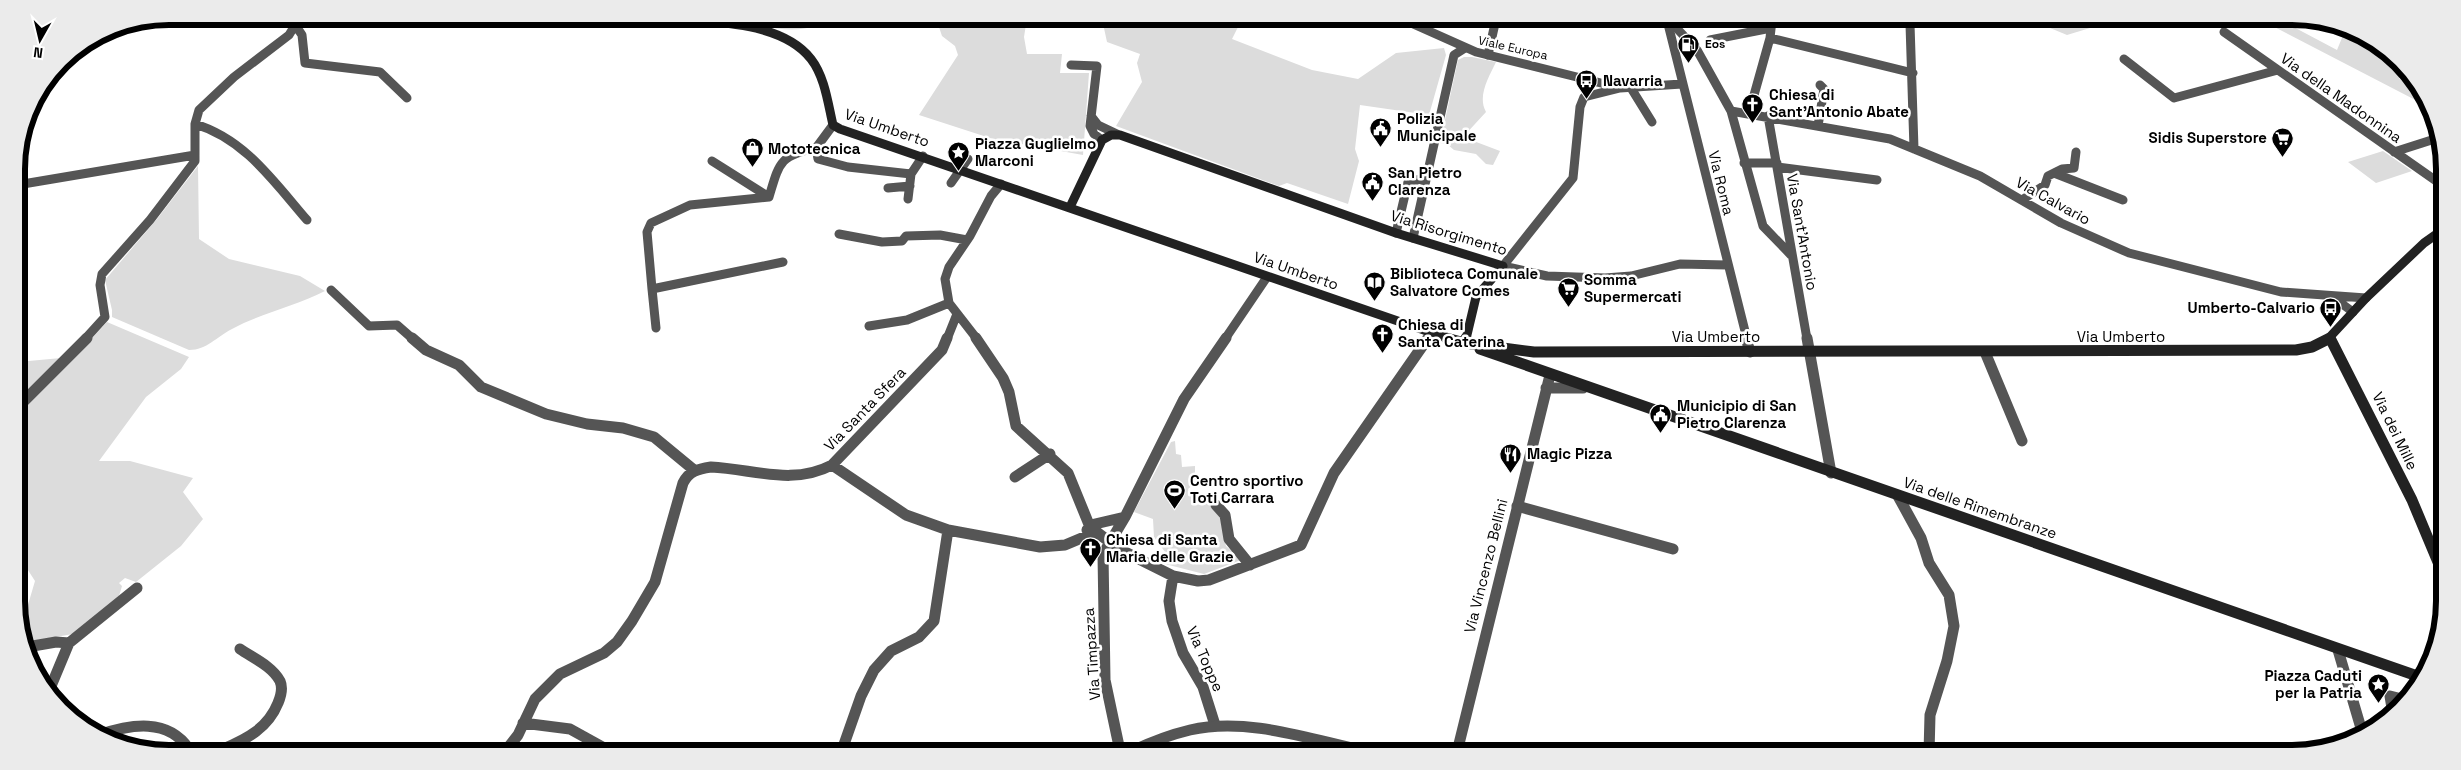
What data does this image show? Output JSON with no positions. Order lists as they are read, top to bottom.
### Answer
{
  "streets": {
    "main road": [
      "Via Umberto",
      "Via Risorgimento",
      "Via dei Mille",
      "Via delle Rimembranze"
    ],
    "street": [
      "Viale Europa",
      "Via della Madonnina",
      "Via Roma",
      "Via Calvario",
      "Via Sant'Antonio",
      "Via Santa Sfera",
      "Via Vincenzo Bellini",
      "Via Timpazza",
      "Via Toppe"
    ]
  },
  "crossings": [
    ["Via Umberto", "Via Roma"],
    ["Via Umberto", "Via Calvario"],
    ["Via Umberto", "Via Sant'Antonio"],
    ["Via Umberto", "Via dei Mille"],
    ["Via Umberto", "Via delle Rimembranze"],
    ["Via Roma", "Via Risorgimento"],
    ["Via Calvario", "Via Sant'Antonio"],
    ["Via Sant'Antonio", "Via delle Rimembranze"],
    ["Via delle Rimembranze", "Via Vincenzo Bellini"]
  ],
  "places": {
    "fuel station": ["Eos"],
    "bus stop": ["Navarria", "Umberto-Calvario"],
    "church": ["Chiesa di Sant'Antonio Abate", "Chiesa di Santa Caterina", "Chiesa di Santa Maria delle Grazie"],
    "public building": ["Polizia Municipale", "San Pietro Clarenza", "Municipio di San Pietro Clarenza"],
    "supermarket": ["Sidis Superstore", "Somma Supermercati"],
    "shop": ["Mototecnica"],
    "place": ["Piazza Guglielmo Marconi", "Piazza Caduti per la Patria"],
    "library": ["Biblioteca Comunale Salvatore Comes"],
    "restaurant": ["Magic Pizza"],
    "sports": ["Centro sportivo Toti Carrara"]
  },
  "north": "bottom"
}
